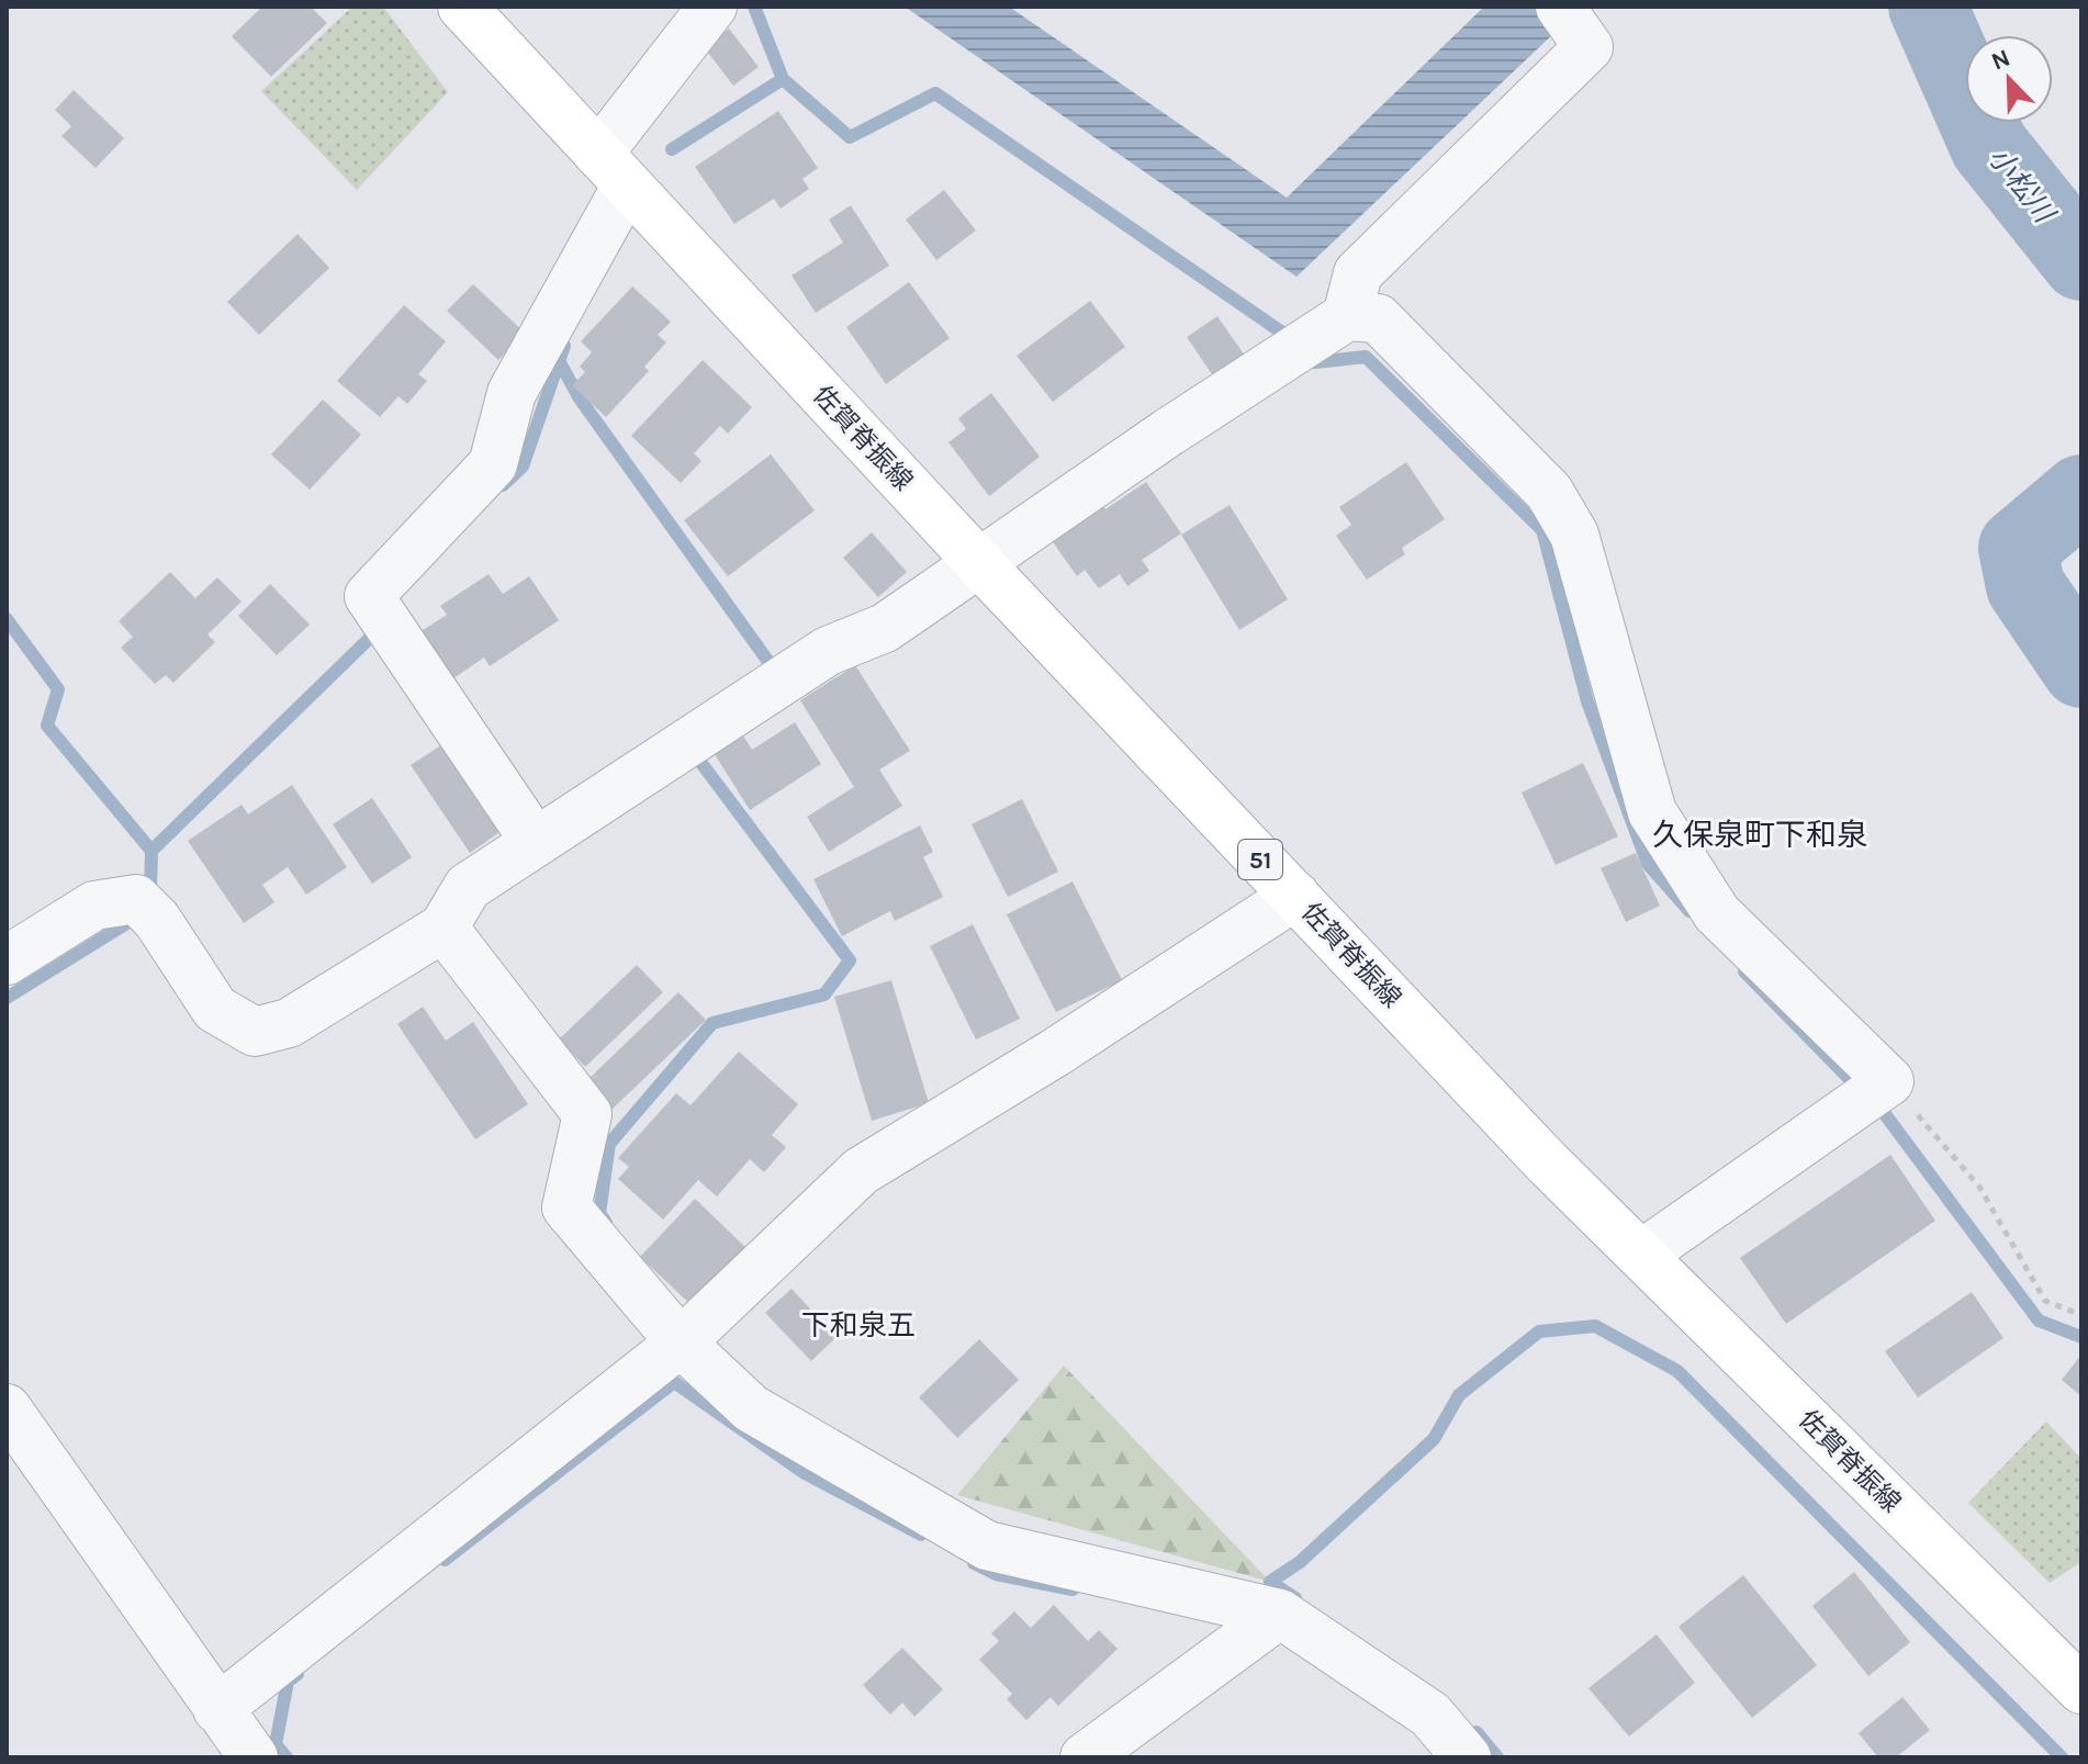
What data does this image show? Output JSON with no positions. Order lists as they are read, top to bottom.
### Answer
{
  "streets": {
    "main road": ["佐賀脊振線", "51"]
  },
  "districts": ["久保泉町下和泉", "下和泉五"],
  "water": ["小松川"],
  "north": "top left"
}
